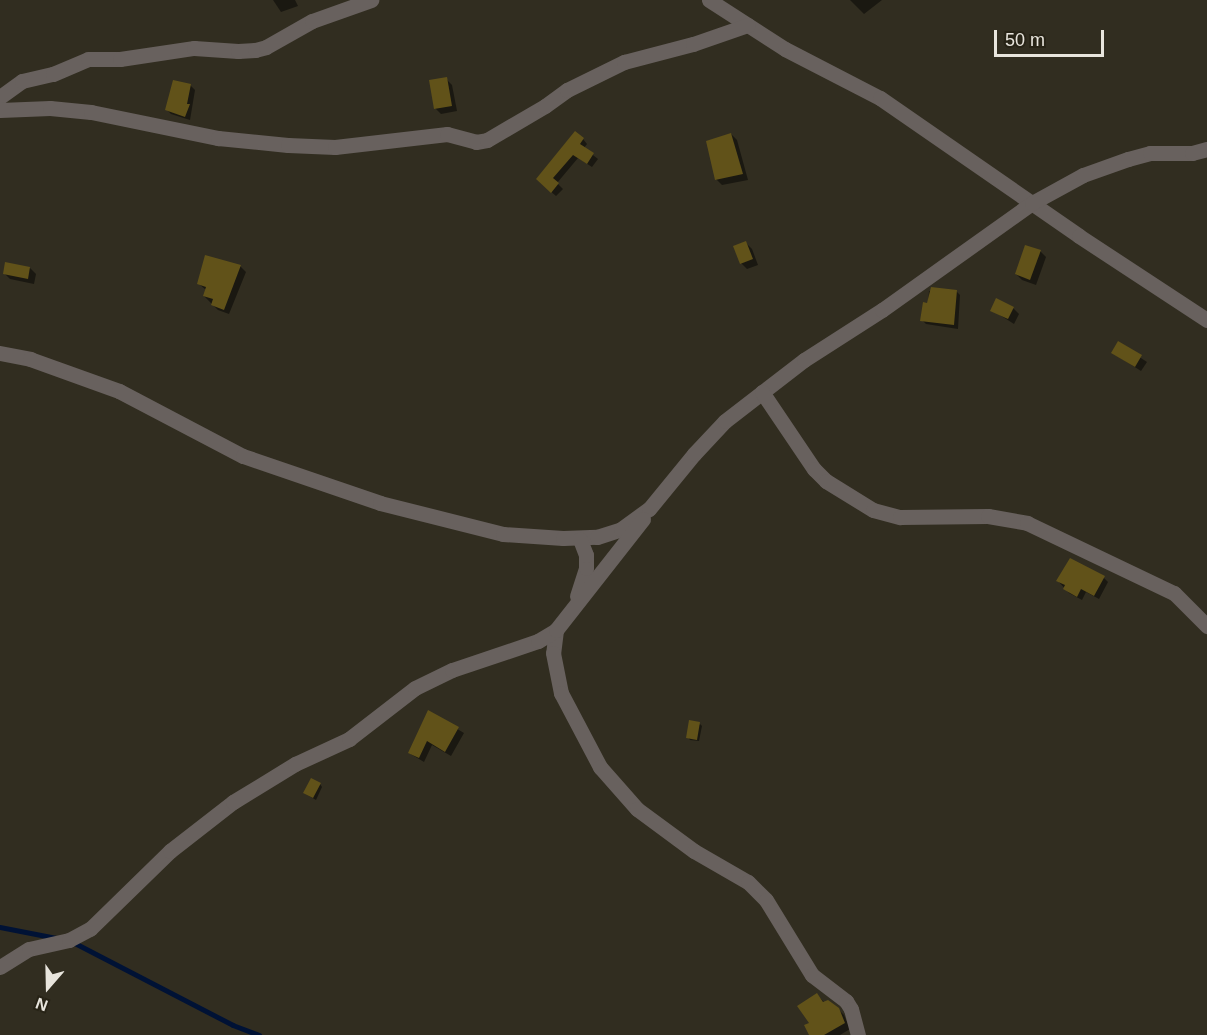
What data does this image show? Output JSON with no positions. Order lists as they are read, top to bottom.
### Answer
{
  "scale_bar": "50 m",
  "north": "bottom"
}
